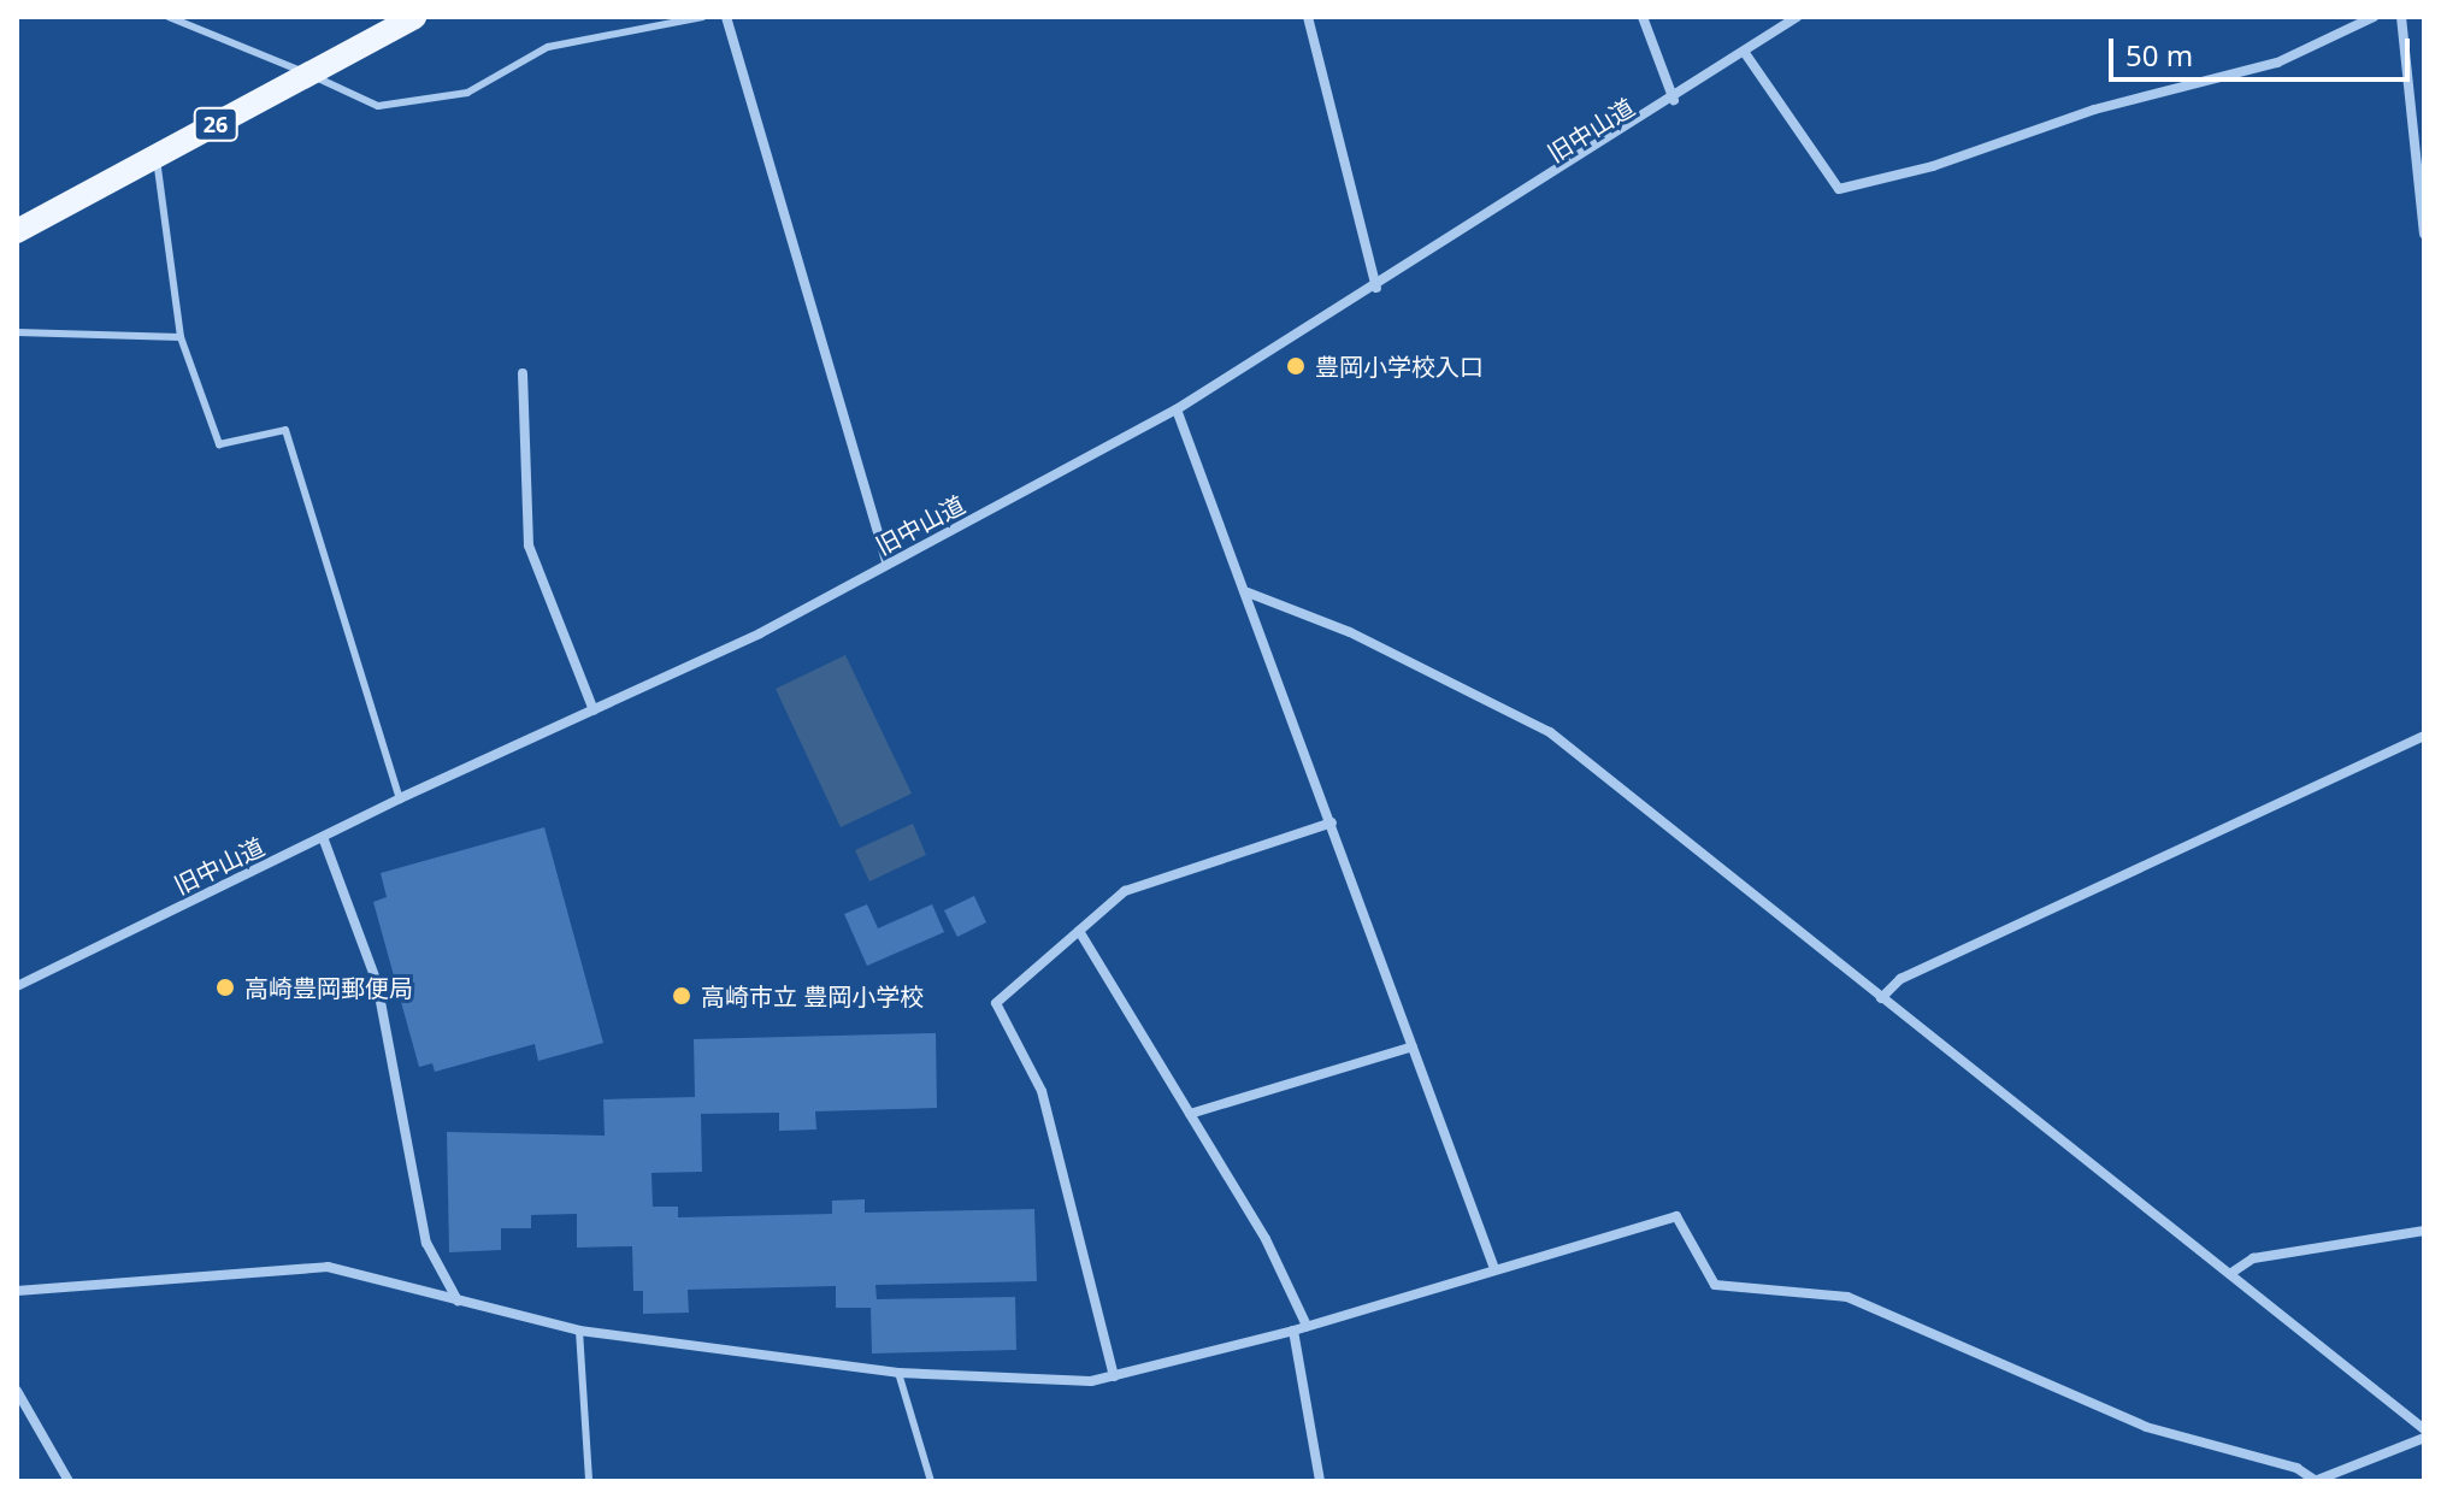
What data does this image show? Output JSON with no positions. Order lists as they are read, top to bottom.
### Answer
{
  "streets": {
    "main road": ["26"],
    "street": ["旧中山道"]
  },
  "places": ["豊岡小学校入口", "高崎豊岡郵便局", "高崎市立 豊岡小学校"],
  "scale_bar": "50 m"
}
